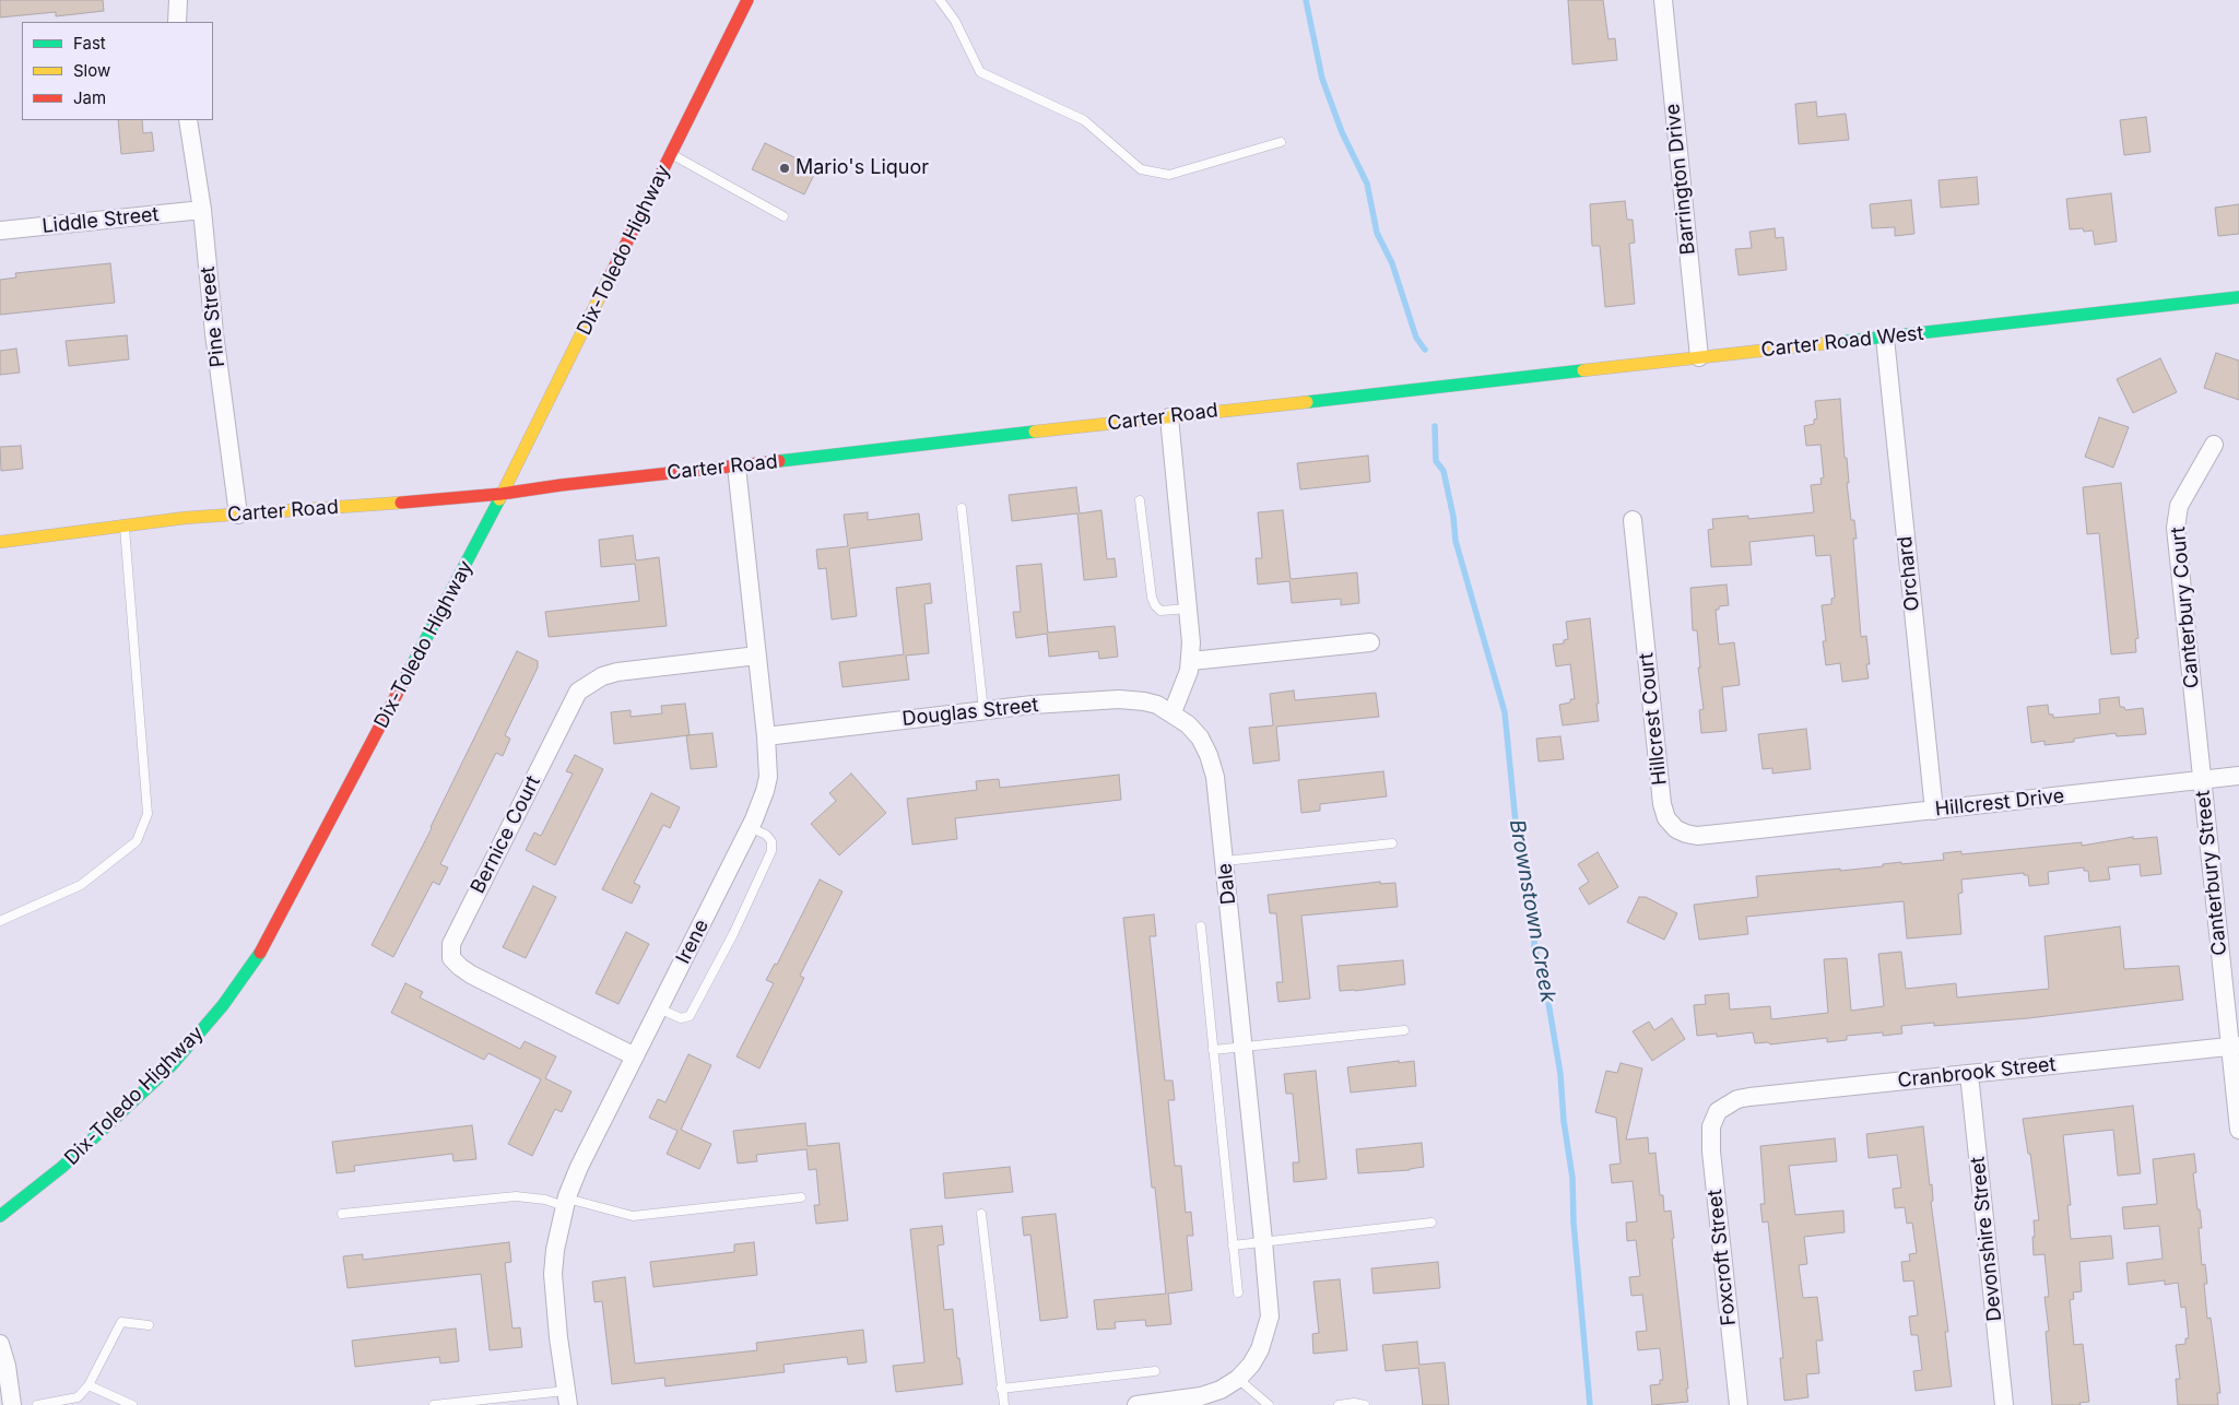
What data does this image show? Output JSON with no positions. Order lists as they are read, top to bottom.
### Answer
{
  "streets": {
    "street": [
      "Barrington Drive",
      "Liddle Street",
      "Dix-Toledo Highway",
      "Pine Street",
      "Carter Road West",
      "Carter Road",
      "Orchard",
      "Canterbury Court",
      "Douglas Street",
      "Hillcrest Court",
      "Hillcrest Drive",
      "Bernice Court",
      "Canterbury Street",
      "Dale",
      "Irene",
      "Cranbrook Street",
      "Devonshire Street",
      "Foxcroft Street"
    ]
  },
  "crossings": [
    ["Barrington Drive", "Carter Road West"],
    ["Liddle Street", "Pine Street"],
    ["Dix-Toledo Highway", "Carter Road"],
    ["Pine Street", "Carter Road"],
    ["Carter Road West", "Carter Road"],
    ["Carter Road West", "Orchard"],
    ["Carter Road", "Irene"],
    ["Orchard", "Hillcrest Drive"],
    ["Canterbury Court", "Hillcrest Drive"],
    ["Canterbury Court", "Canterbury Street"],
    ["Douglas Street", "Dale"],
    ["Douglas Street", "Irene"],
    ["Hillcrest Court", "Hillcrest Drive"],
    ["Hillcrest Drive", "Canterbury Street"],
    ["Bernice Court", "Irene"],
    ["Canterbury Street", "Cranbrook Street"],
    ["Cranbrook Street", "Devonshire Street"],
    ["Cranbrook Street", "Foxcroft Street"]
  ],
  "water": ["Brownstown Creek"],
  "places": ["Mario's Liquor"],
  "legend": ["Fast", "Slow", "Jam"]
}
